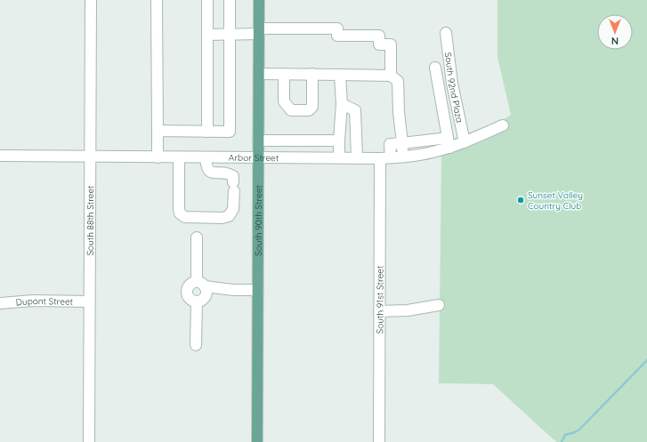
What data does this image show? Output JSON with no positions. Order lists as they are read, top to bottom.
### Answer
{
  "streets": {
    "main road": ["South 90th Street"],
    "street": [
      "South 92nd Plaza",
      "Arbor Street",
      "South 88th Street",
      "South 91st Street",
      "Dupont Street"
    ]
  },
  "crossings": [
    ["South 92nd Plaza", "Arbor Street"],
    ["Arbor Street", "South 88th Street"],
    ["Arbor Street", "South 90th Street"],
    ["Arbor Street", "South 91st Street"],
    ["South 88th Street", "Dupont Street"]
  ],
  "places": ["Sunset Valley Country Club"],
  "north": "bottom"
}
